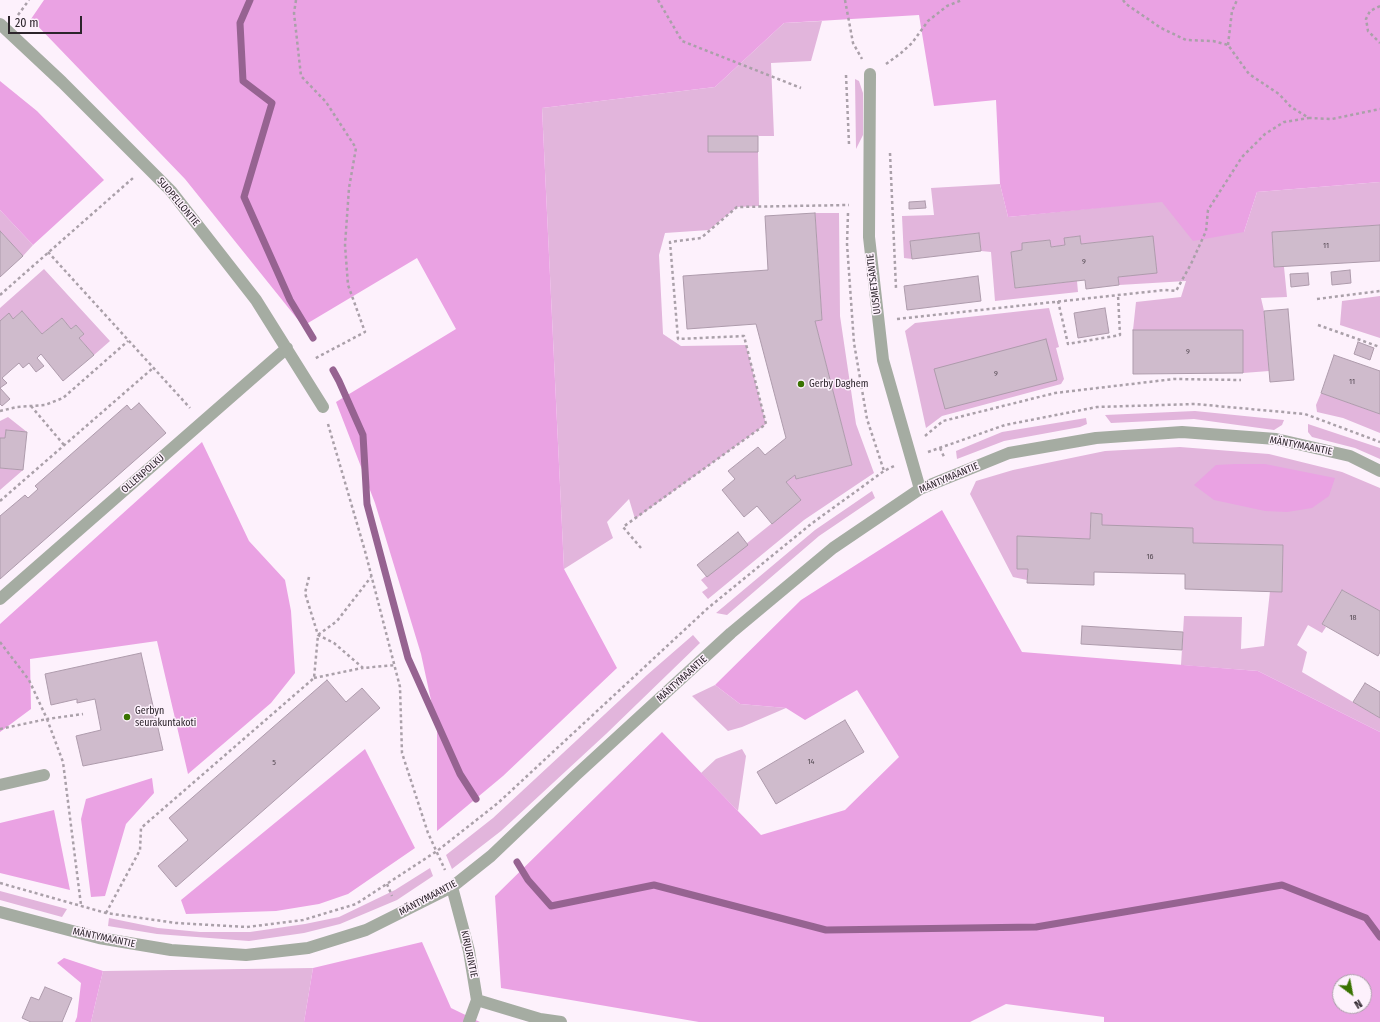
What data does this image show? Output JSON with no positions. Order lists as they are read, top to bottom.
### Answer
{
  "streets": {
    "street": [
      "SUOPELLONTIE",
      "UUSMETSÄNTIE",
      "MÄNTYMAANTIE",
      "OLLENPOLKU",
      "KIRJURINTIE"
    ]
  },
  "crossings": [
    ["SUOPELLONTIE", "OLLENPOLKU"],
    ["UUSMETSÄNTIE", "MÄNTYMAANTIE"],
    ["MÄNTYMAANTIE", "KIRJURINTIE"]
  ],
  "places": ["Gerby Daghem", "Gerbyn seurakuntakoti"],
  "house_numbers": [
    "11",
    "9",
    "9",
    "9",
    "11",
    "16",
    "18",
    "14",
    "5"
  ],
  "scale_bar": "20 m",
  "north": "bottom right"
}
